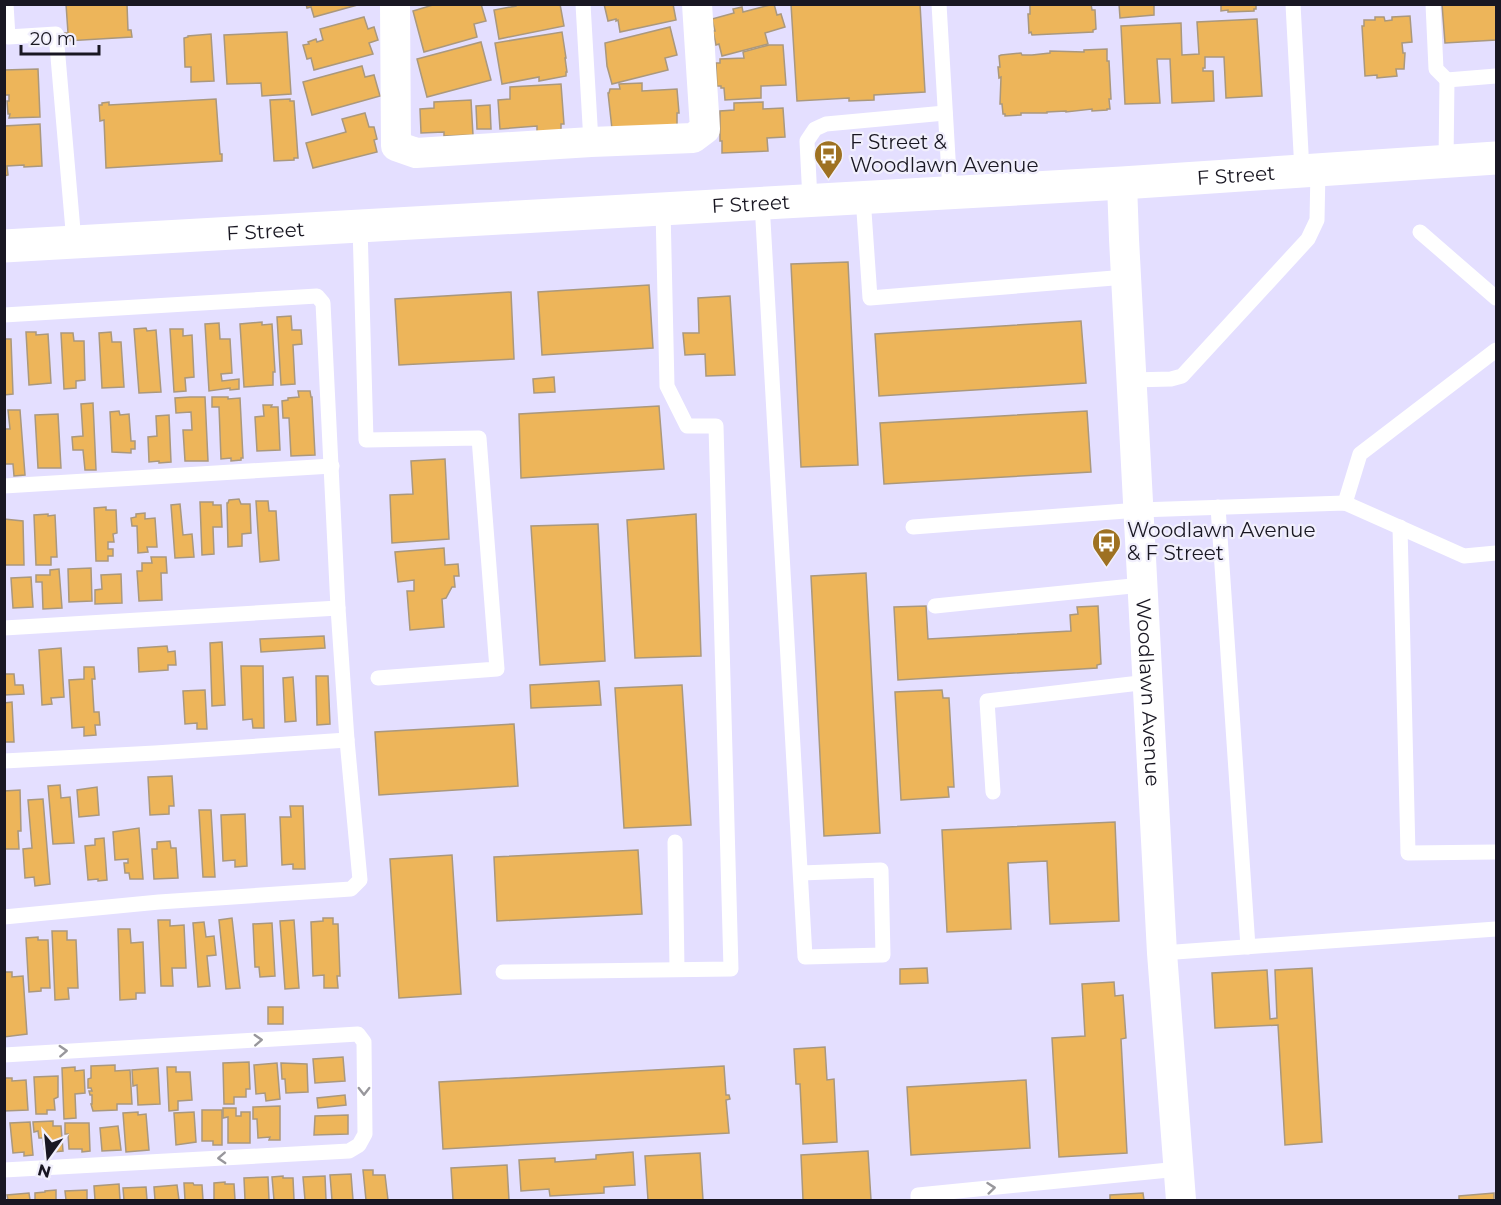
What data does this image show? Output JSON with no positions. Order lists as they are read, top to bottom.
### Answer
{
  "streets": {
    "street": ["F Street", "Woodlawn Avenue"]
  },
  "crossings": [
    ["F Street", "Woodlawn Avenue"]
  ],
  "places": {
    "bus stop": ["F Street & Woodlawn Avenue", "Woodlawn Avenue & F Street"]
  },
  "scale_bar": "20 m",
  "north": "bottom"
}
